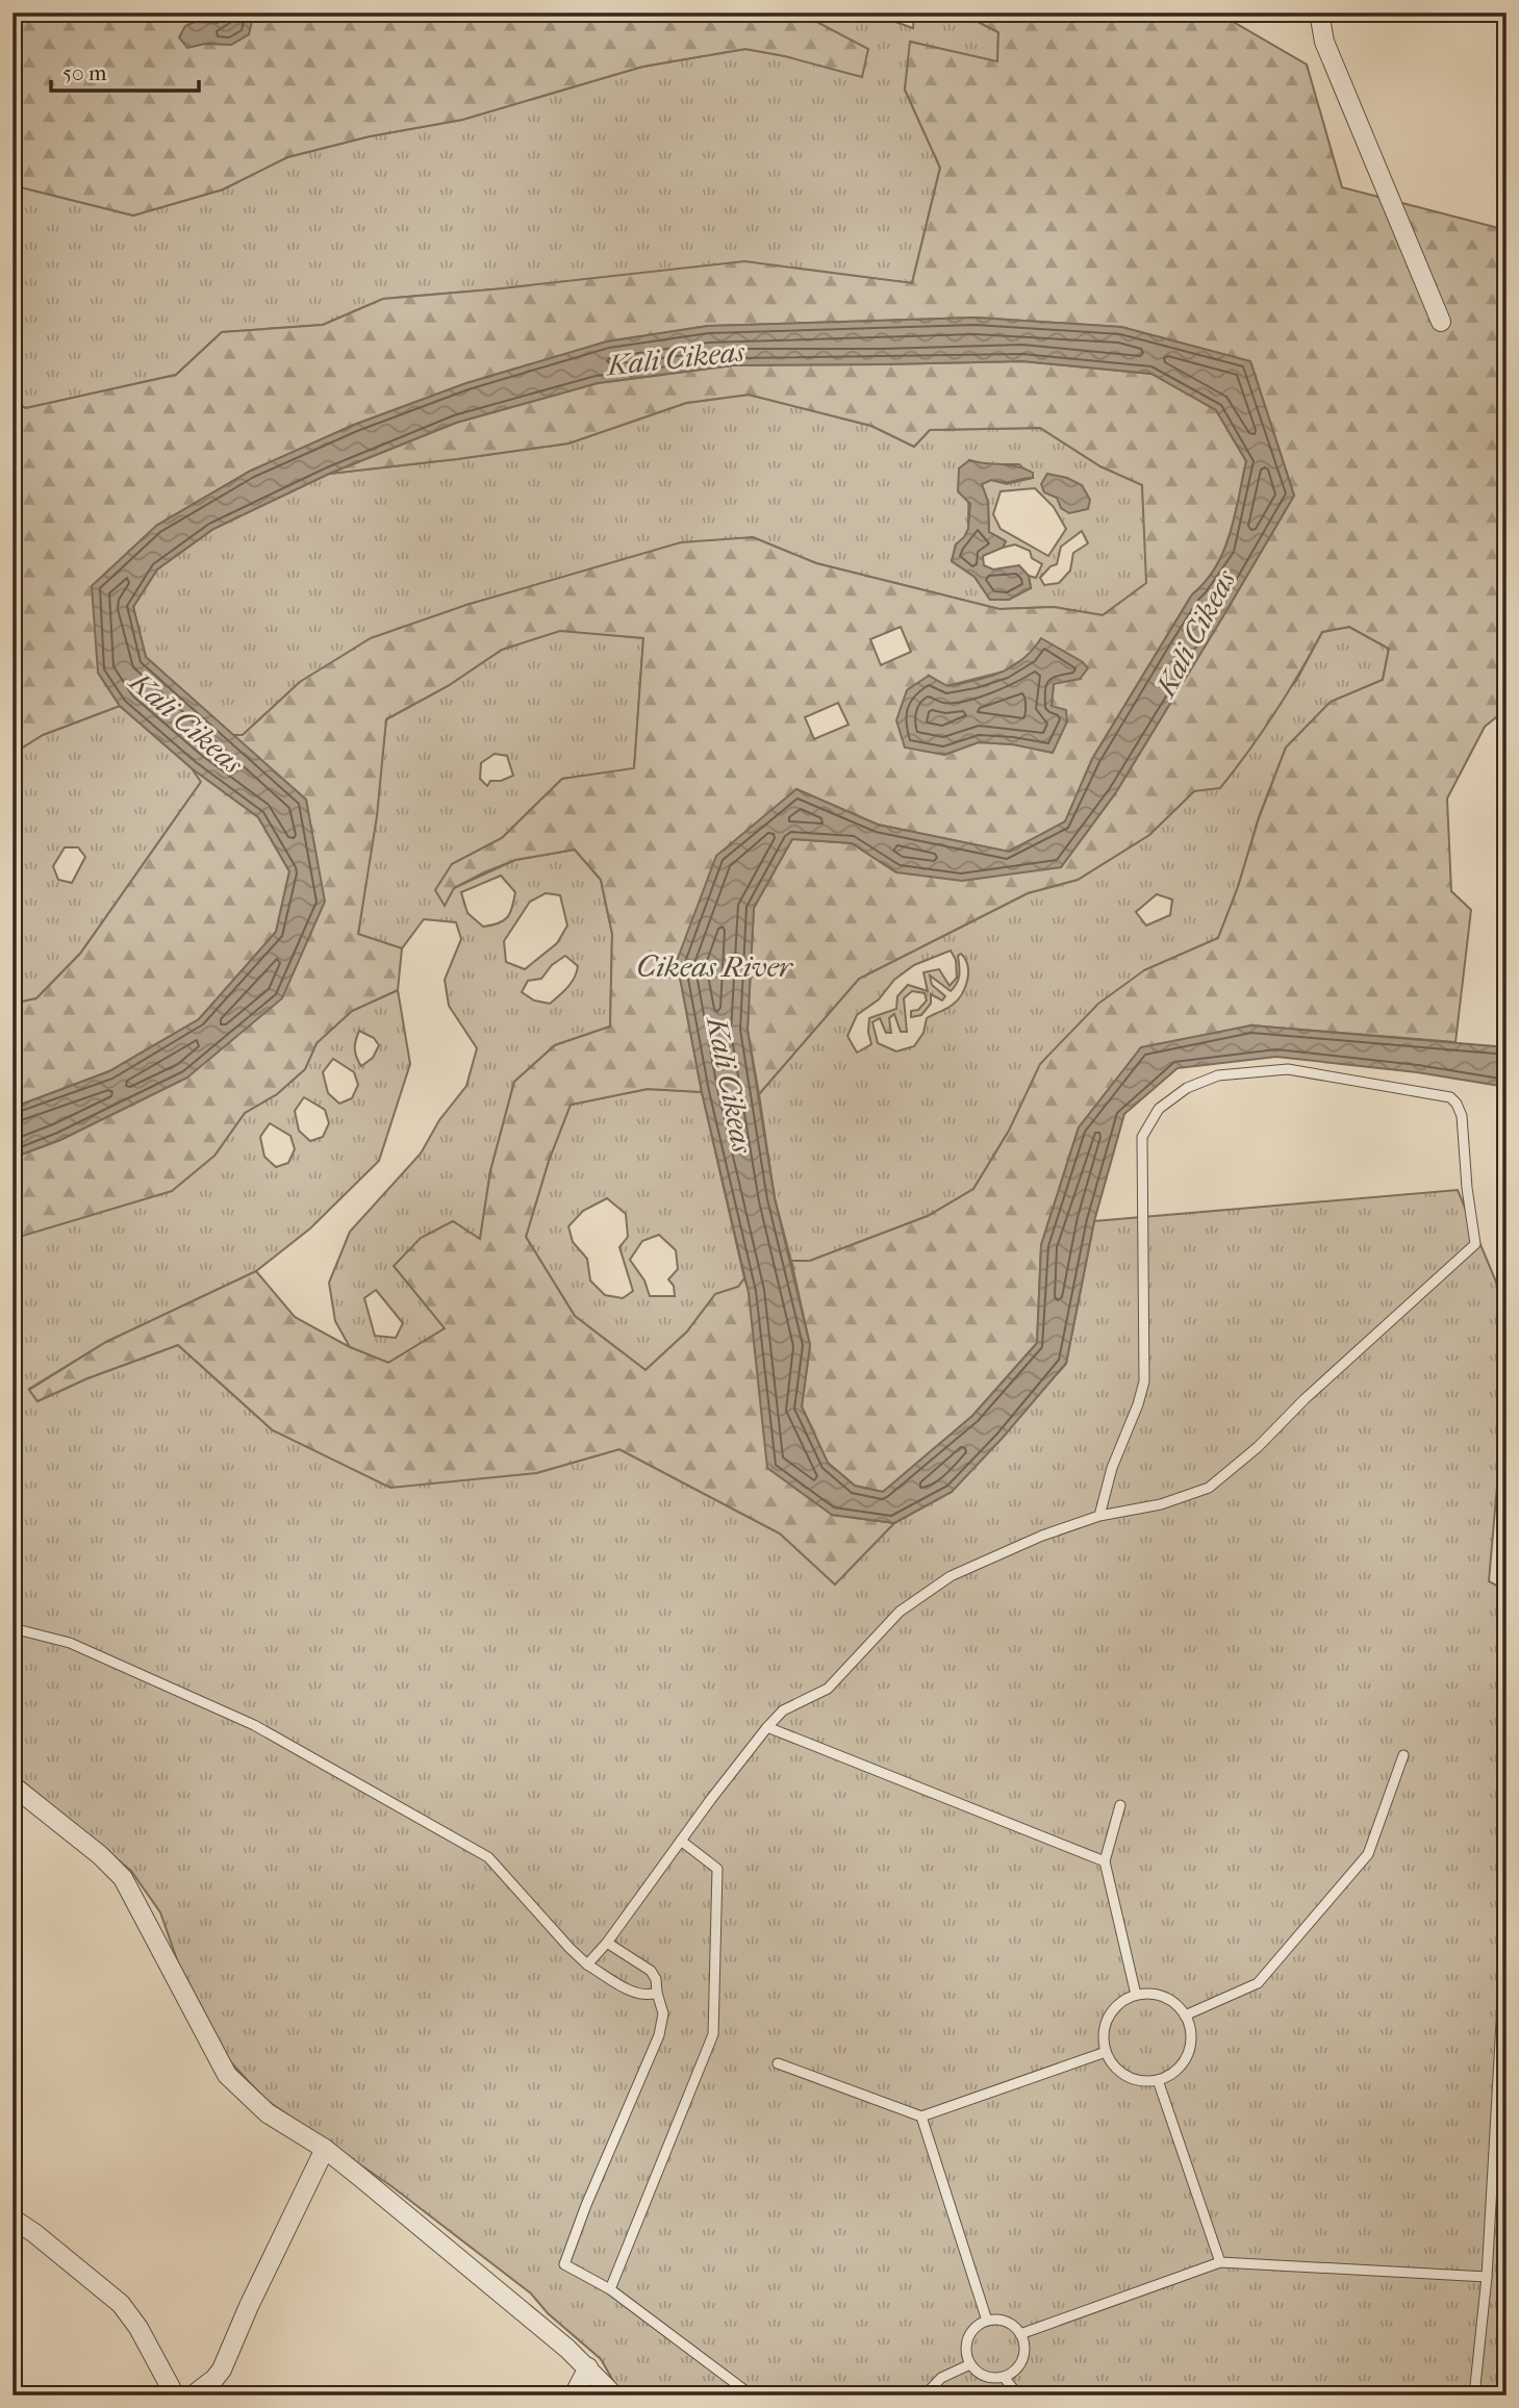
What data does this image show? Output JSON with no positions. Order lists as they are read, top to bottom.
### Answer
{
  "water": ["Kali Cikeas", "Cikeas River"],
  "scale_bar": "50 m"
}
